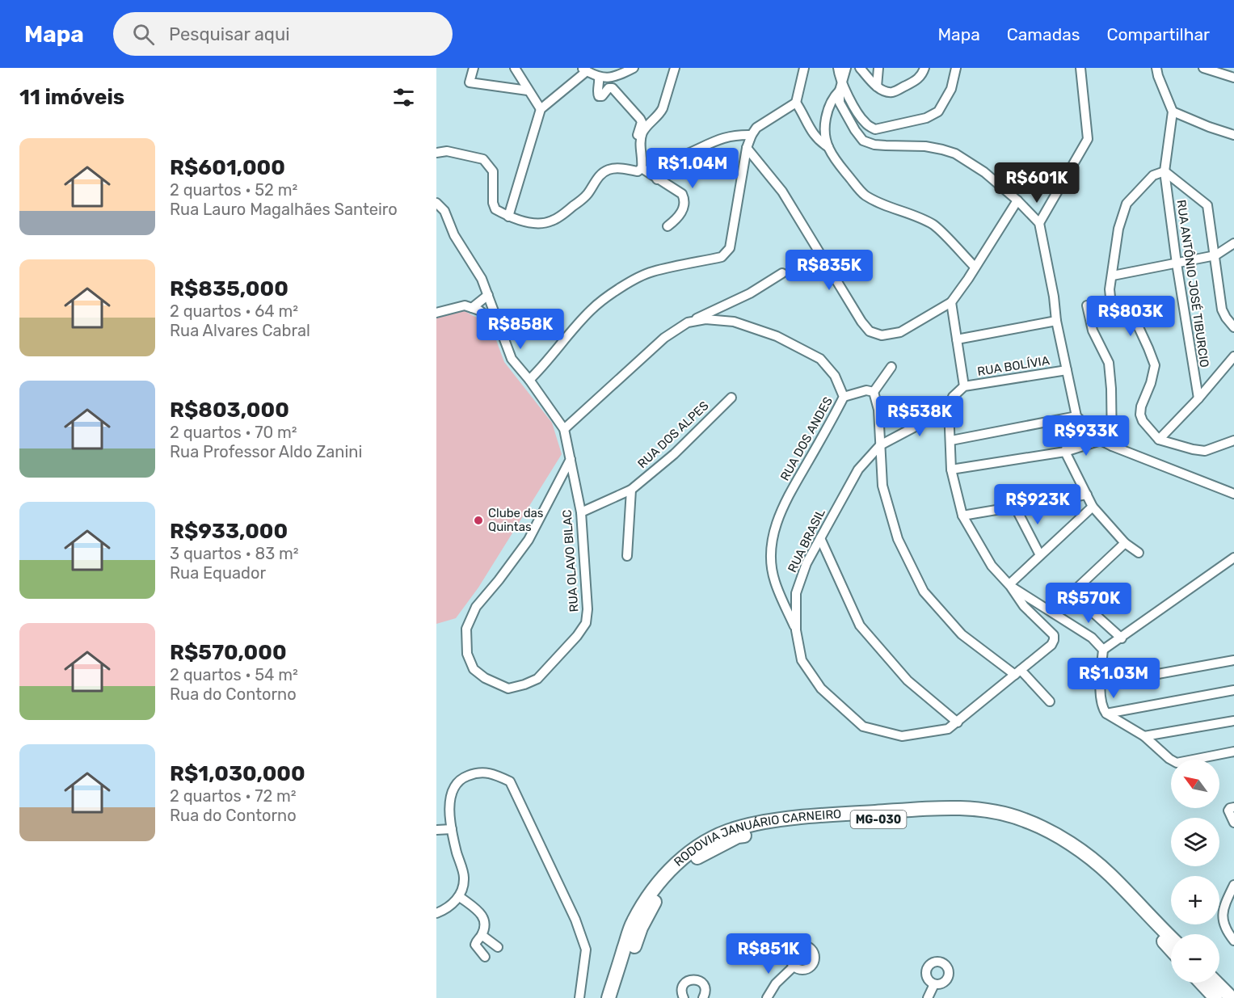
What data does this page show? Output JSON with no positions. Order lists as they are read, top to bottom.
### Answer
{
  "streets": {
    "highway": ["MG-030", "RODOVIA JANUÁRIO CARNEIRO"],
    "street": [
      "RUA ANTÔNIO JOSÉ TIBURCIO",
      "RUA BOLÍVIA",
      "RUA DOS ALPES",
      "RUA DOS ANDES",
      "RUA BRASIL",
      "RUA OLAVO BILAC"
    ]
  },
  "crossings": [
    ["RUA DOS ALPES", "RUA OLAVO BILAC"],
    ["RUA DOS ANDES", "RUA BRASIL"]
  ],
  "places": ["Clube das Quintas"],
  "north": "top left",
  "page": {
    "header": "Mapa",
    "search": "Pesquisar aqui",
    "nav": ["Mapa", "Camadas", "Compartilhar"],
    "heading": "11 imóveis",
    "list": [
      {
        "name": "R$601,000",
        "note": "2 quartos · 52 m² · Rua Lauro Magalhães Santeiro"
      },
      {
        "name": "R$835,000",
        "note": "2 quartos · 64 m² · Rua Alvares Cabral"
      },
      {
        "name": "R$803,000",
        "note": "2 quartos · 70 m² · Rua Professor Aldo Zanini"
      },
      {
        "name": "R$933,000",
        "note": "3 quartos · 83 m² · Rua Equador"
      },
      {
        "name": "R$570,000",
        "note": "2 quartos · 54 m² · Rua do Contorno"
      },
      {
        "name": "R$1,030,000",
        "note": "2 quartos · 72 m² · Rua do Contorno"
      }
    ],
    "price": [
      "R$1.04M",
      "R$601K",
      "R$835K",
      "R$803K",
      "R$858K",
      "R$538K",
      "R$933K",
      "R$923K",
      "R$570K",
      "R$1.03M",
      "R$851K"
    ],
    "map_buttons": ["+", "−"]
  }
}
